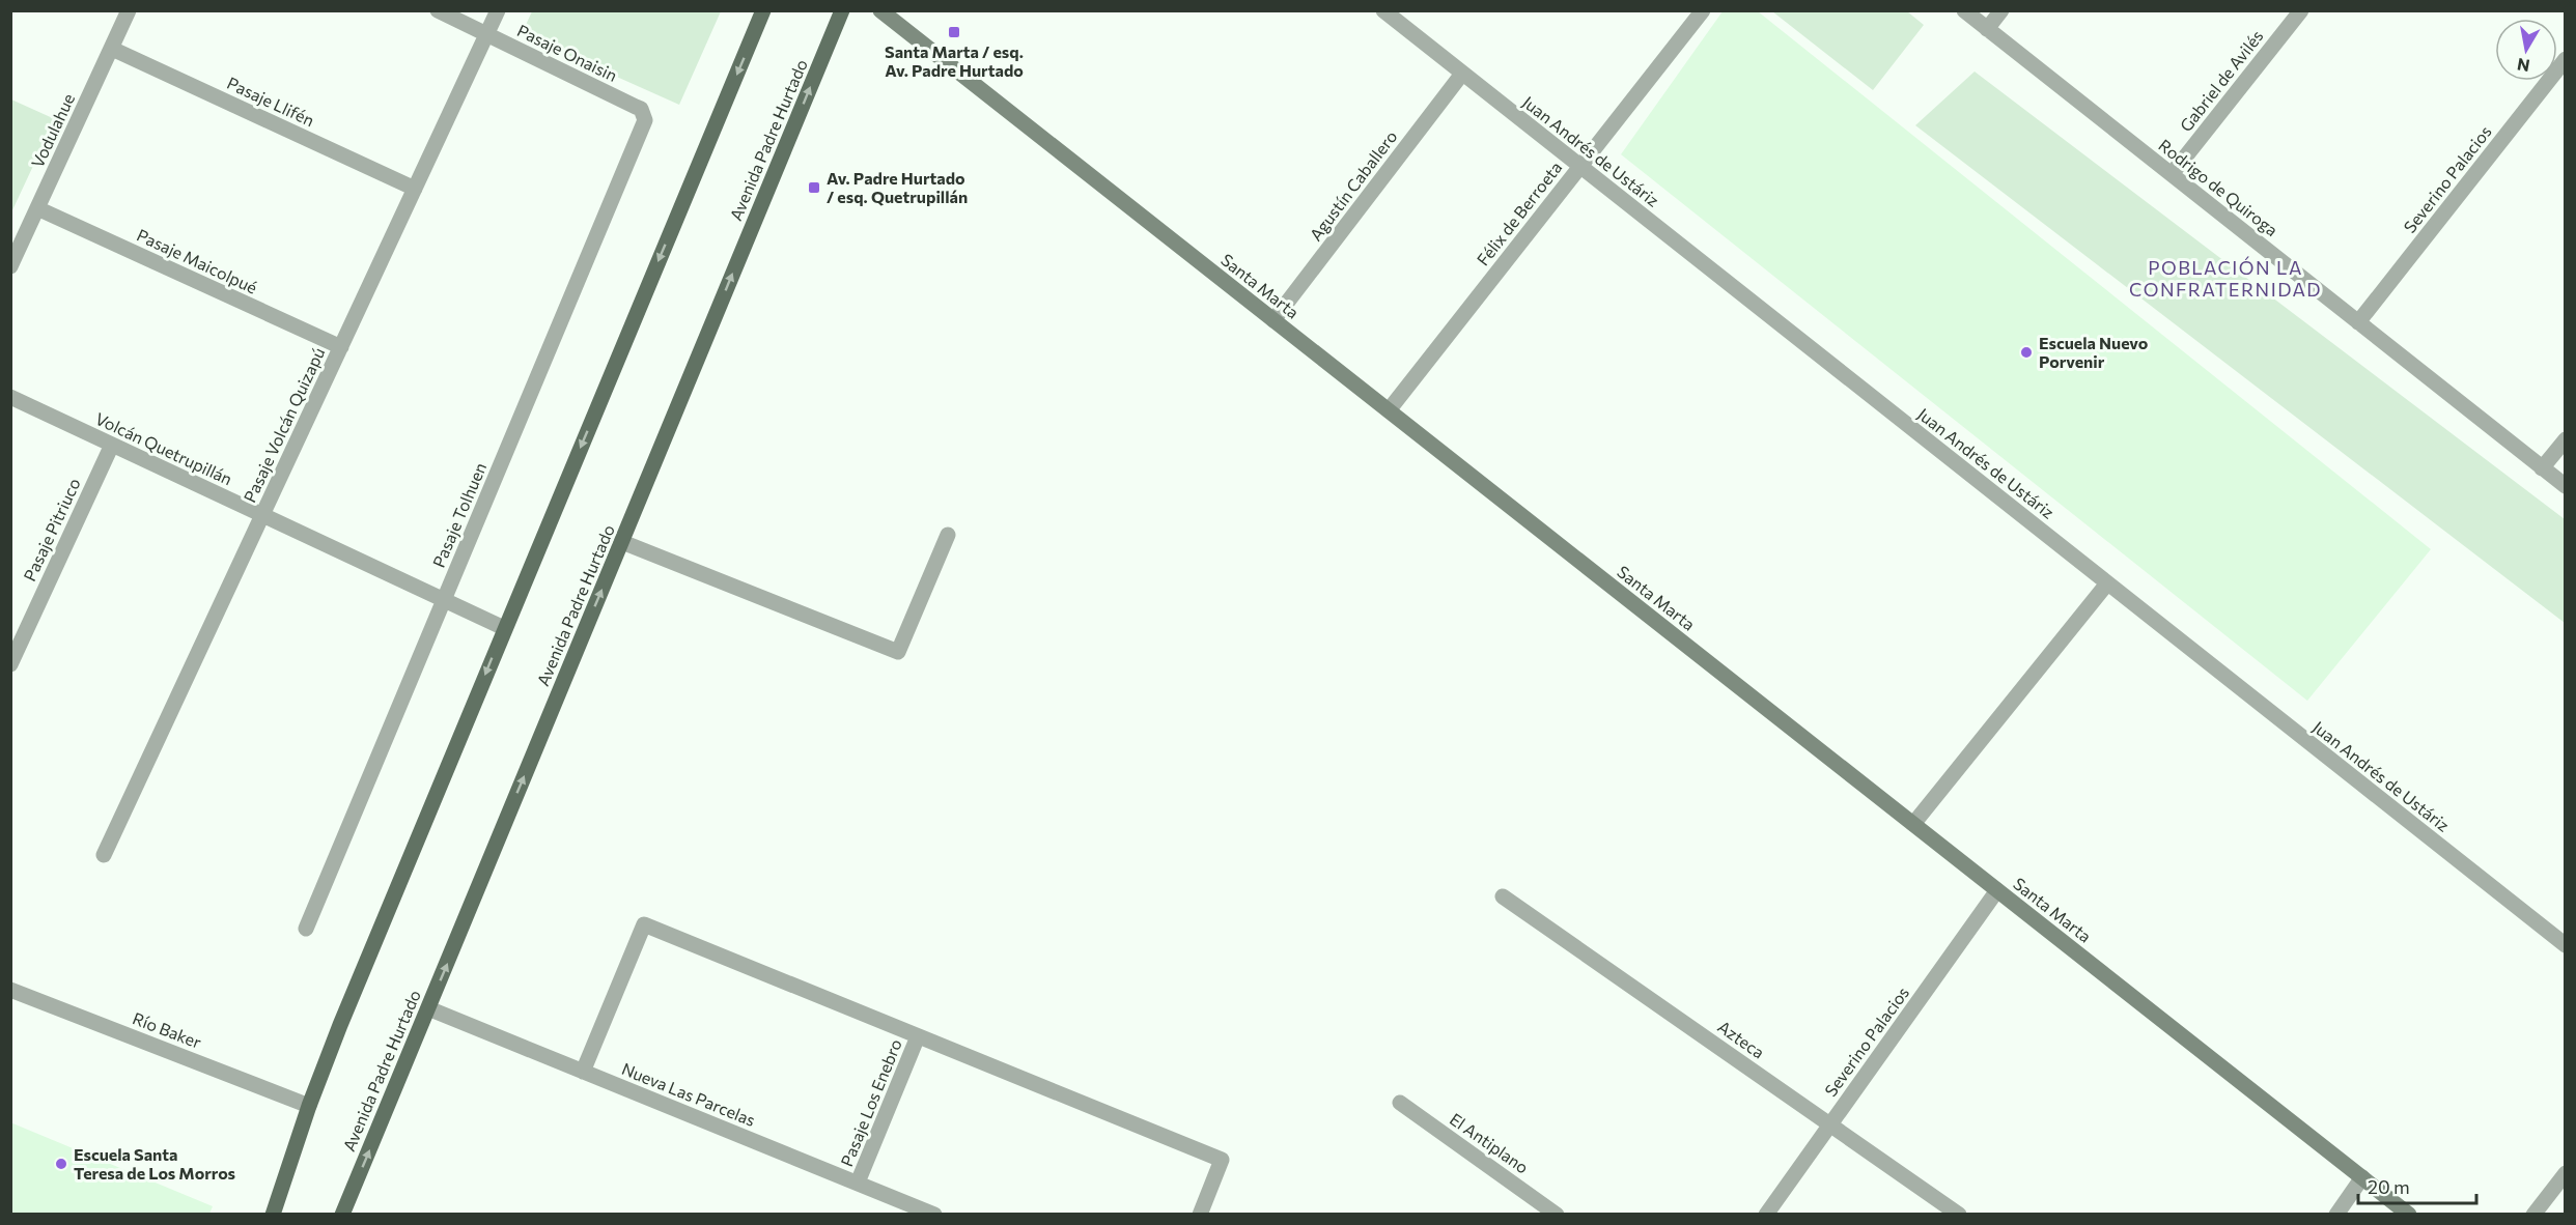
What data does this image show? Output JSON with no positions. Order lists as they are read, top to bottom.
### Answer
{
  "streets": {
    "main road": ["Avenida Padre Hurtado"],
    "street": [
      "Pasaje Onaisin",
      "Gabriel de Avilés",
      "Pasaje Llifén",
      "Vodulahue",
      "Juan Andrés de Ustáriz",
      "Severino Palacios",
      "Agustín Caballero",
      "Rodrigo de Quiroga",
      "Félix de Berroeta",
      "Pasaje Maicolpué",
      "Santa Marta",
      "Pasaje Volcán Quizapú",
      "Volcán Quetrupillán",
      "Pasaje Tolhuen",
      "Pasaje Pitriuco",
      "Río Baker",
      "Azteca",
      "Nueva Las Parcelas",
      "Pasaje Los Enebro",
      "El Antiplano"
    ]
  },
  "crossings": [
    ["Pasaje Onaisin", "Pasaje Volcán Quizapú"],
    ["Pasaje Onaisin", "Pasaje Tolhuen"],
    ["Gabriel de Avilés", "Rodrigo de Quiroga"],
    ["Pasaje Llifén", "Vodulahue"],
    ["Pasaje Llifén", "Pasaje Volcán Quizapú"],
    ["Vodulahue", "Pasaje Maicolpué"],
    ["Avenida Padre Hurtado", "Nueva Las Parcelas"],
    ["Juan Andrés de Ustáriz", "Agustín Caballero"],
    ["Juan Andrés de Ustáriz", "Félix de Berroeta"],
    ["Severino Palacios", "Rodrigo de Quiroga"],
    ["Severino Palacios", "Santa Marta"],
    ["Severino Palacios", "Azteca"],
    ["Agustín Caballero", "Santa Marta"],
    ["Félix de Berroeta", "Santa Marta"],
    ["Pasaje Maicolpué", "Pasaje Volcán Quizapú"],
    ["Pasaje Volcán Quizapú", "Volcán Quetrupillán"],
    ["Volcán Quetrupillán", "Pasaje Tolhuen"],
    ["Volcán Quetrupillán", "Pasaje Pitriuco"],
    ["Nueva Las Parcelas", "Pasaje Los Enebro"]
  ],
  "districts": ["POBLACIÓN LA CONFRATERNIDAD"],
  "places": {
    "transit": ["Santa Marta / esq. Av. Padre Hurtado", "Av. Padre Hurtado / esq. Quetrupillán"],
    "other": ["Escuela Nuevo Porvenir", "Escuela Santa Teresa de Los Morros"]
  },
  "scale_bar": "20 m",
  "north": "bottom"
}
